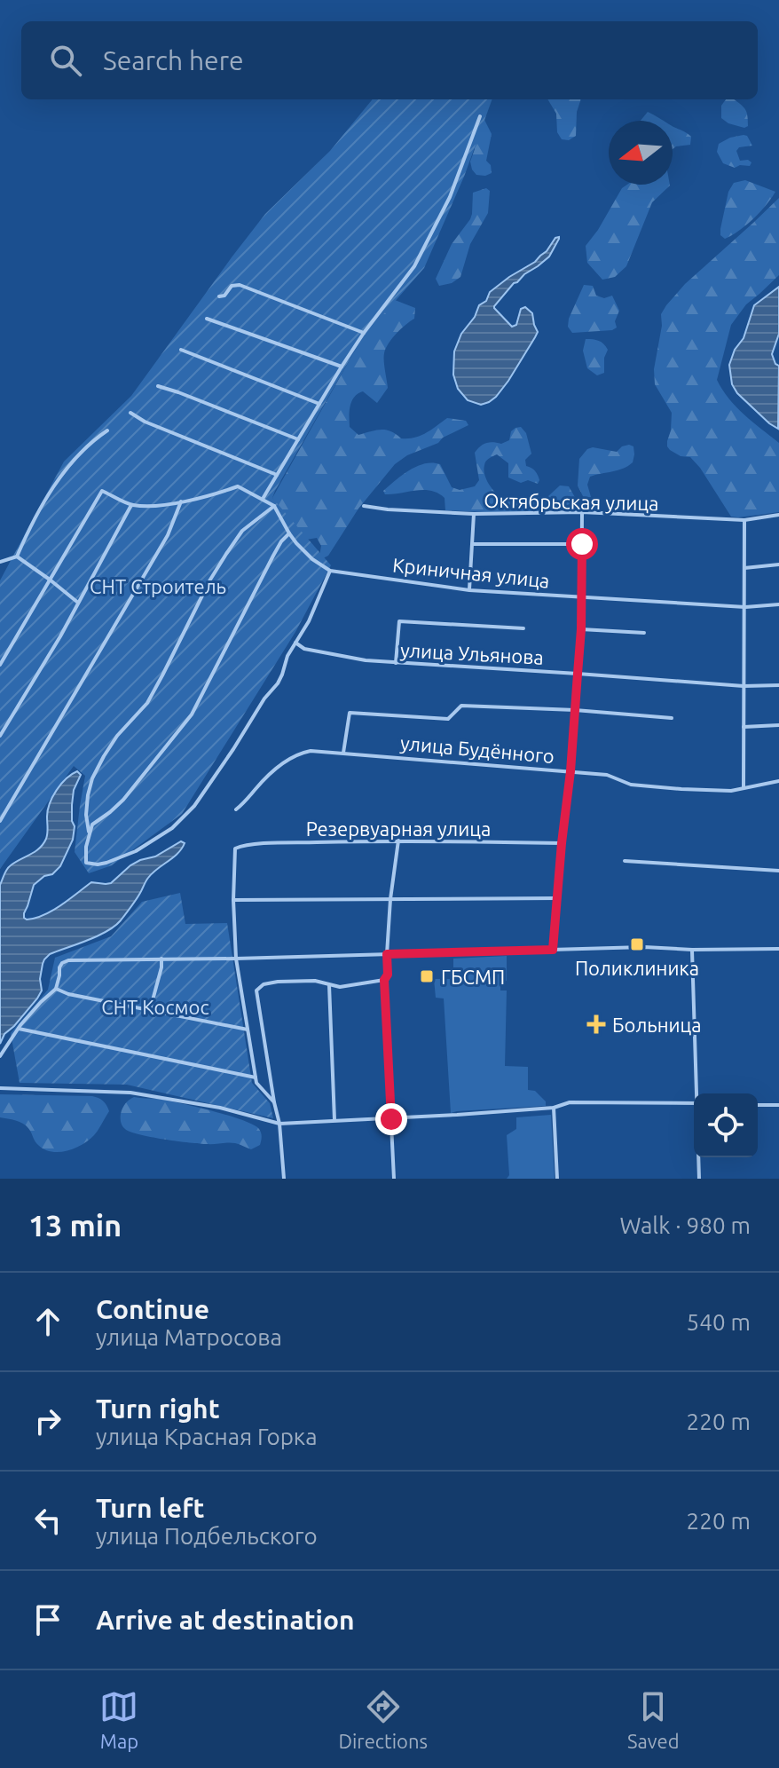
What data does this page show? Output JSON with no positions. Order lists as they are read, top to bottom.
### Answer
{
  "streets": {
    "street": [
      "Октябрьская улица",
      "Криничная улица",
      "улица Ульянова",
      "улица Будённого",
      "Резервуарная улица"
    ]
  },
  "parks": ["СНТ Строитель", "СНТ Космос"],
  "places": {
    "transit": ["Поликлиника", "ГБСМП"],
    "health": ["Больница"]
  },
  "north": "left",
  "page": {
    "search": "Search here",
    "heading": ["13 min", "Walk · 980 m"],
    "list": [
      ["Continue", "улица Матросова", "540 m"],
      ["Turn right", "улица Красная Горка", "220 m"],
      ["Turn left", "улица Подбельского", "220 m"],
      "Arrive at destination"
    ],
    "nav": ["Map", "Directions", "Saved"]
  }
}
